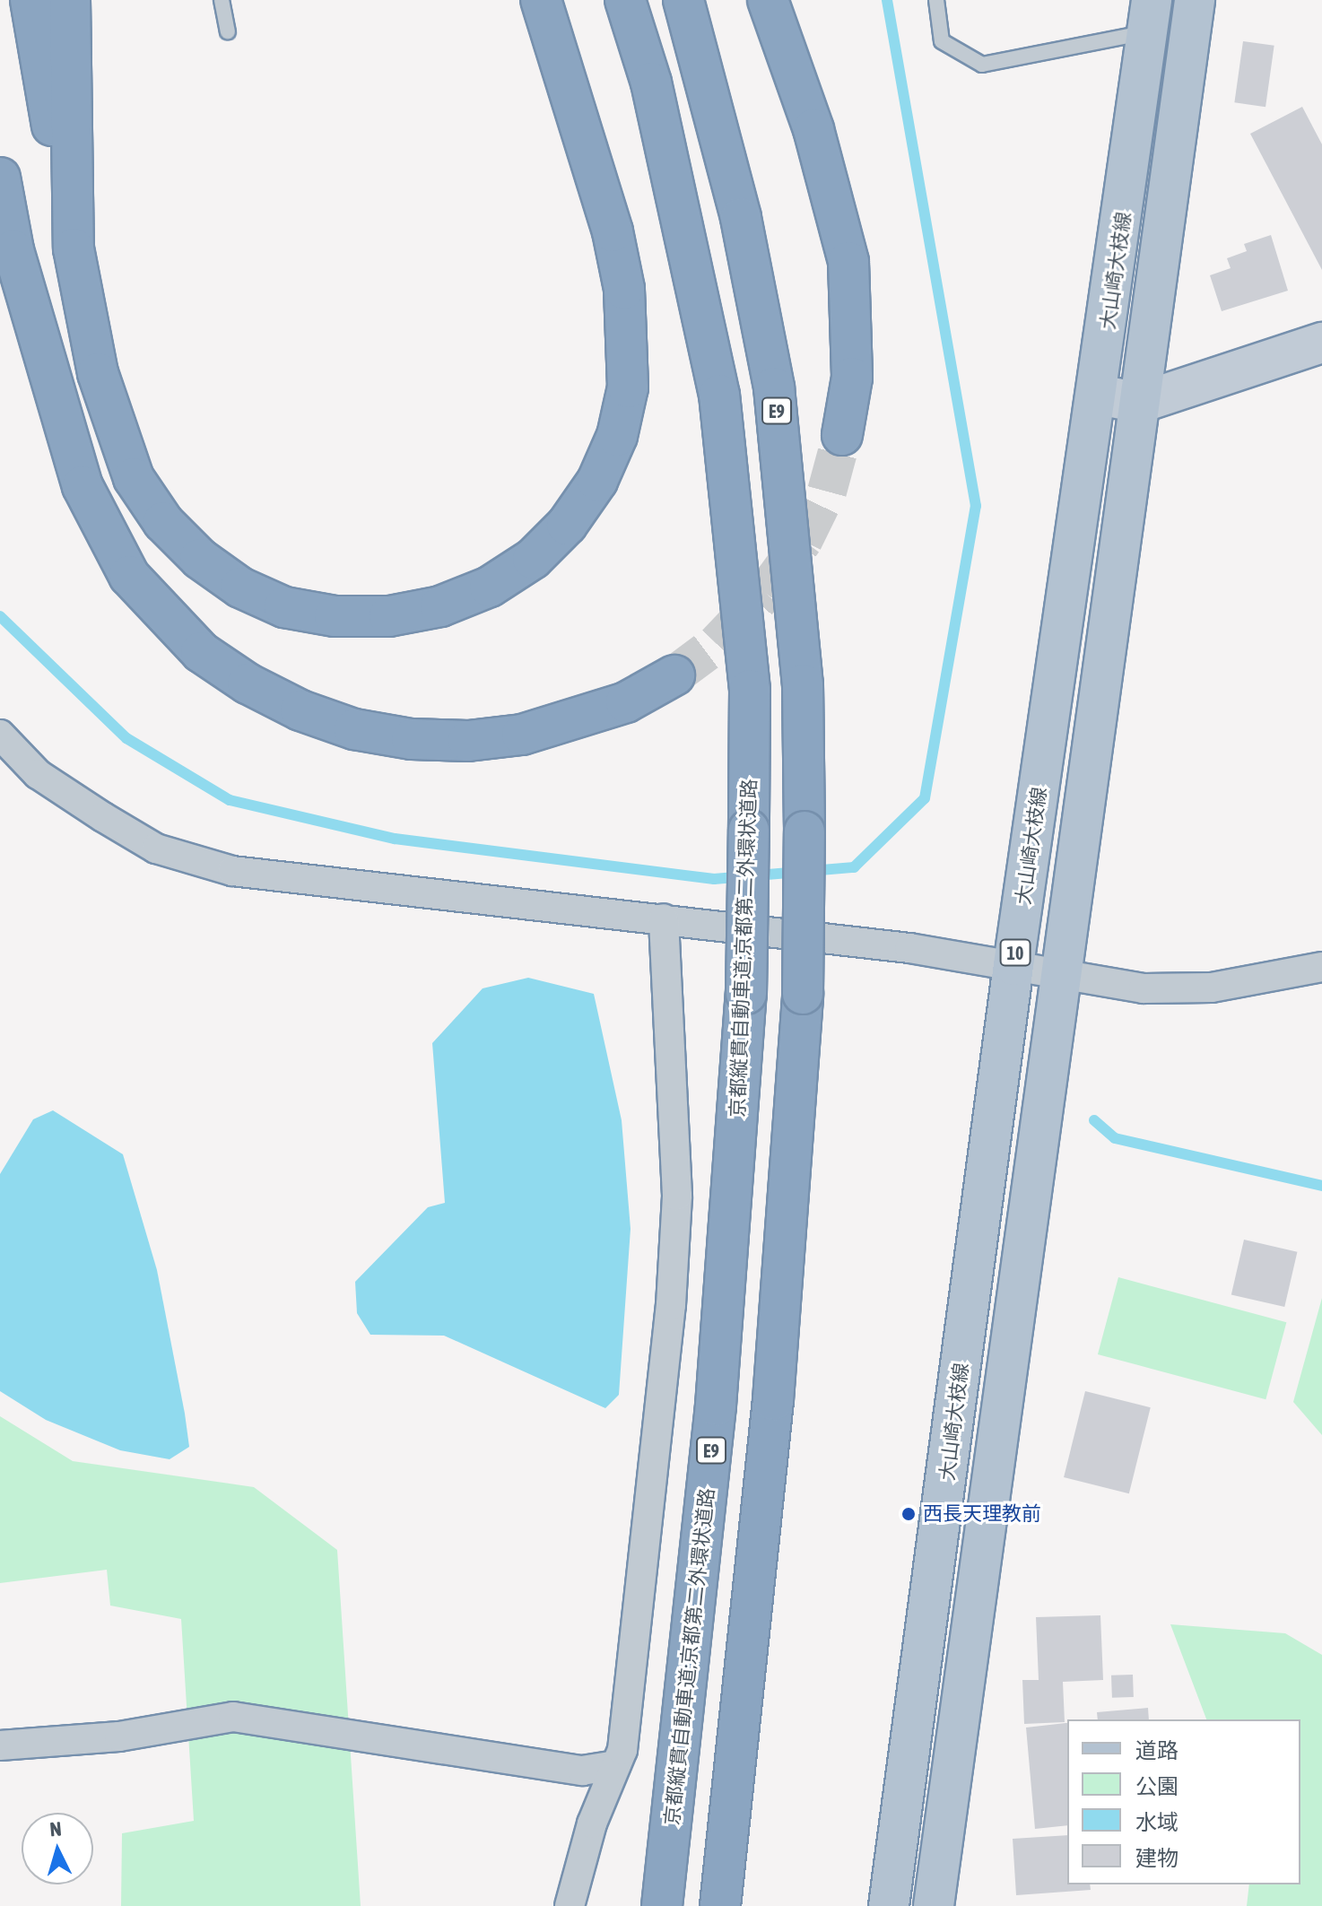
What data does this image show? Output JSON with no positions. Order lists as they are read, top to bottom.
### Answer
{
  "streets": {
    "highway": ["E9", "京都縦貫自動車道;京都第二外環状道路"],
    "main road": ["大山崎大枝線", "10"]
  },
  "places": ["西長天理教前"],
  "legend": [
    "道路",
    "公園",
    "水域",
    "建物"
  ],
  "north": "top"
}
